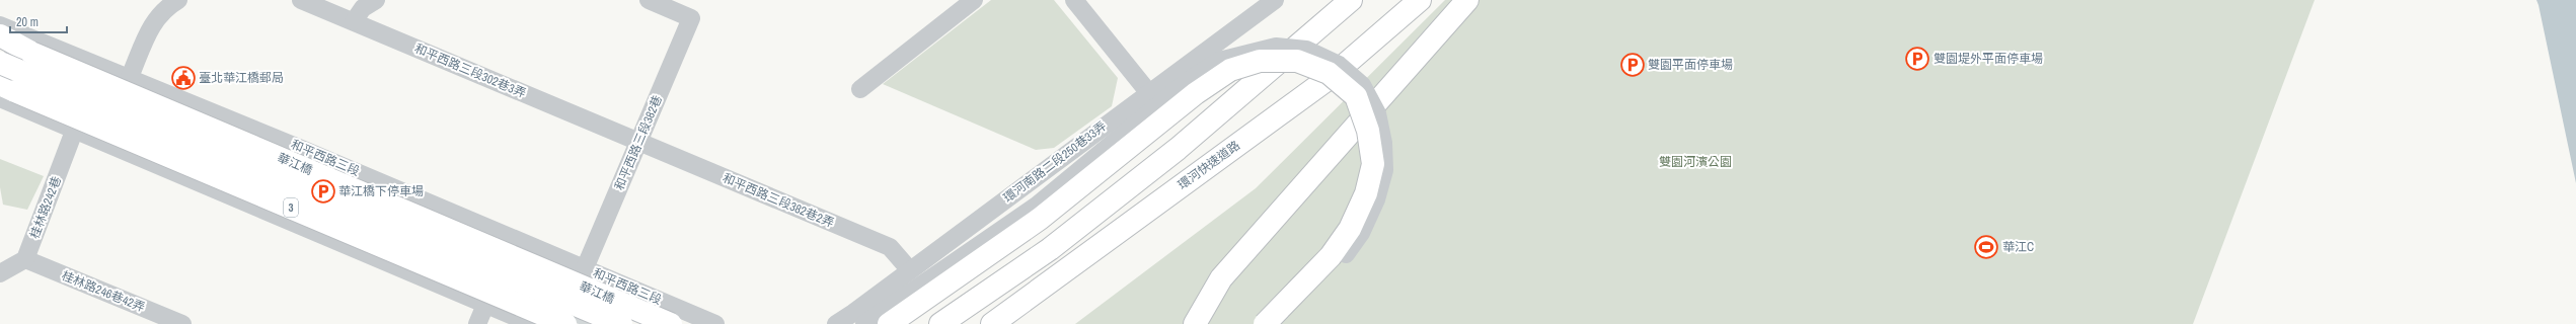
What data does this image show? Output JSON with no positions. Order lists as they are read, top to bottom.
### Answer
{
  "streets": {
    "main road": ["華江橋", "環河快速道路", "3"],
    "street": [
      "和平西路三段302巷3弄",
      "和平西路三段382巷",
      "和平西路三段",
      "環河南路二段250巷33弄",
      "和平西路三段382巷2弄",
      "桂林路242巷",
      "桂林路246巷42弄"
    ]
  },
  "crossings": [
    ["和平西路三段302巷3弄", "和平西路三段382巷"],
    ["和平西路三段302巷3弄", "和平西路三段382巷2弄"],
    ["和平西路三段382巷", "和平西路三段"],
    ["和平西路三段382巷", "和平西路三段382巷2弄"],
    ["環河南路二段250巷33弄", "和平西路三段382巷2弄"],
    ["桂林路242巷", "桂林路246巷42弄"]
  ],
  "parks": ["雙園河濱公園"],
  "places": {
    "parking": ["雙園堤外平面停車場", "雙園平面停車場", "華江橋下停車場"],
    "public building": ["臺北華江橋郵局"],
    "sports": ["華江C"]
  },
  "scale_bar": "20 m"
}
